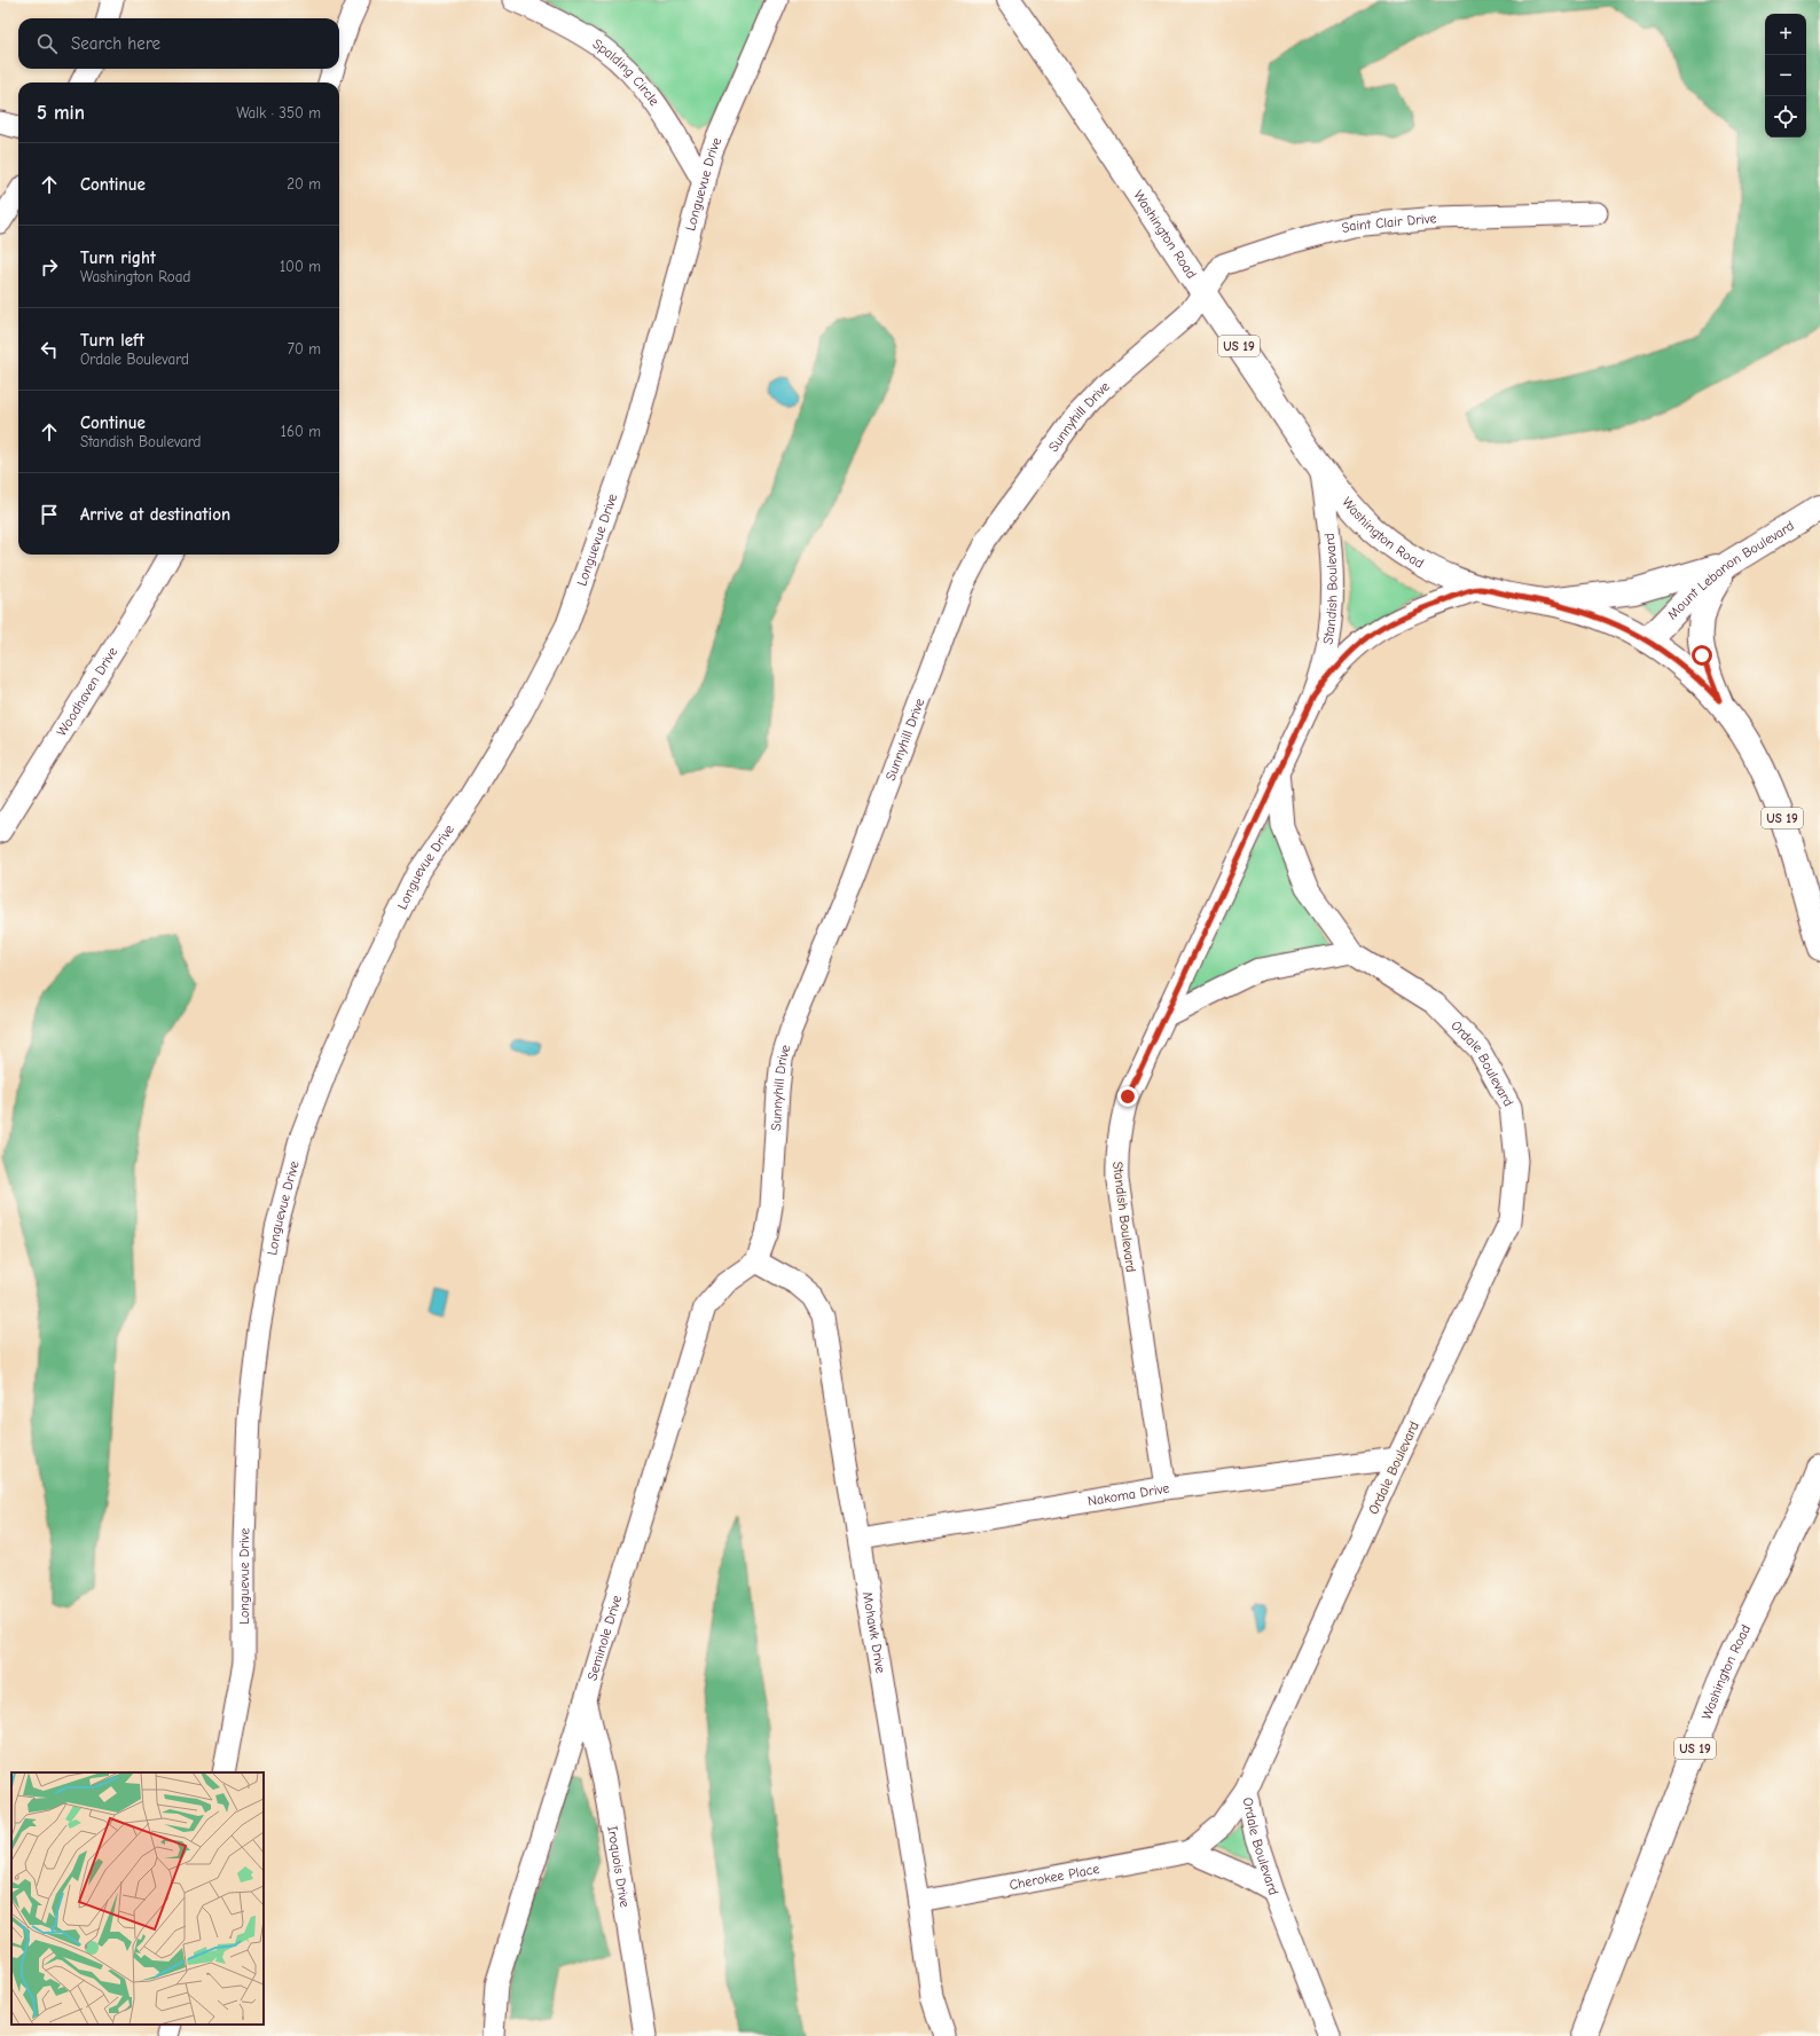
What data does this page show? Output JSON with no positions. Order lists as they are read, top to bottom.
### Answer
{
  "streets": {
    "main road": ["Washington Road", "US 19", "Mount Lebanon Boulevard"],
    "street": [
      "Spalding Circle",
      "Longuevue Drive",
      "Saint Clair Drive",
      "Sunnyhill Drive",
      "Standish Boulevard",
      "Woodhaven Drive",
      "Ordale Boulevard",
      "Nakoma Drive",
      "Mohawk Drive",
      "Seminole Drive",
      "Iroquois Drive",
      "Cherokee Place"
    ]
  },
  "crossings": [
    ["Spalding Circle", "Longuevue Drive"],
    ["Saint Clair Drive", "Washington Road"],
    ["Saint Clair Drive", "Sunnyhill Drive"],
    ["Washington Road", "Sunnyhill Drive"],
    ["Washington Road", "Mount Lebanon Boulevard"],
    ["Washington Road", "Standish Boulevard"],
    ["Sunnyhill Drive", "Mohawk Drive"],
    ["Sunnyhill Drive", "Seminole Drive"],
    ["Standish Boulevard", "Ordale Boulevard"],
    ["Standish Boulevard", "Nakoma Drive"],
    ["Ordale Boulevard", "Nakoma Drive"],
    ["Ordale Boulevard", "Cherokee Place"],
    ["Nakoma Drive", "Mohawk Drive"],
    ["Mohawk Drive", "Seminole Drive"],
    ["Mohawk Drive", "Cherokee Place"],
    ["Seminole Drive", "Iroquois Drive"]
  ],
  "page": {
    "map_buttons": ["+", "−"],
    "search": "Search here",
    "heading": ["5 min", "Walk · 350 m"],
    "list": [
      ["Continue", "20 m"],
      ["Turn right", "Washington Road", "100 m"],
      ["Turn left", "Ordale Boulevard", "70 m"],
      ["Continue", "Standish Boulevard", "160 m"],
      "Arrive at destination"
    ]
  }
}
